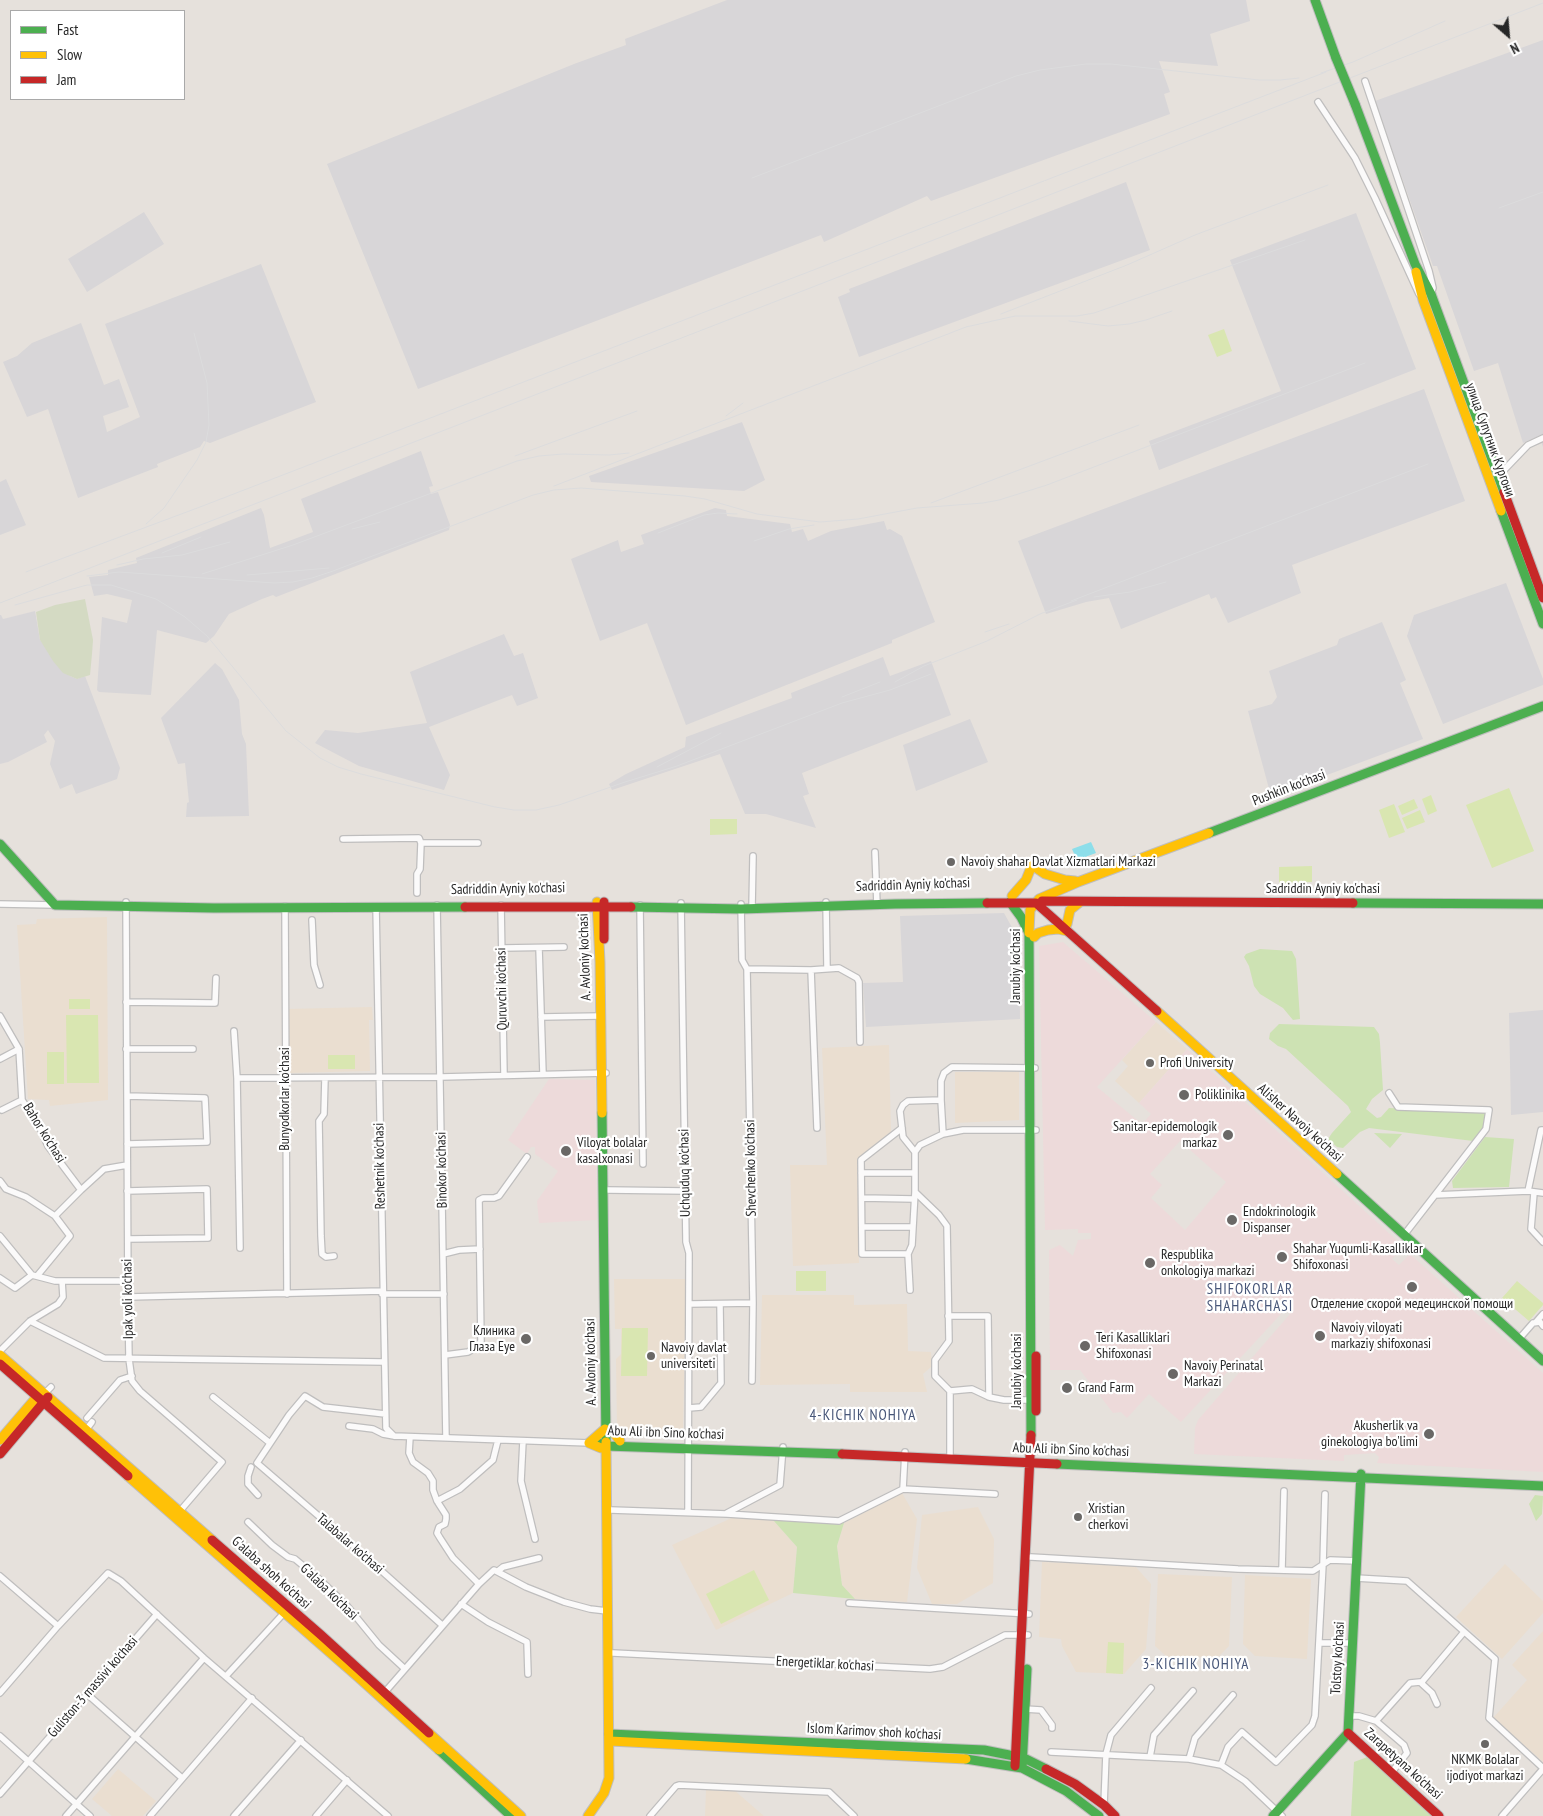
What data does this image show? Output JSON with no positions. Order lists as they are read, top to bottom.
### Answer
{
  "streets": {
    "main road": [
      "улица Супутник Кургони",
      "Pushkin ko'chasi",
      "Sadriddin Ayniy ko'chasi",
      "A. Avloniy ko'chasi",
      "Janubiy ko'chasi",
      "Alisher Navoiy ko'chasi",
      "Abu Ali ibn Sino ko'chasi",
      "G'alaba shoh ko'chasi",
      "Tolstoy ko'chasi",
      "Islom Karimov shoh ko'chasi",
      "Zarapetyana ko'chasi"
    ],
    "street": [
      "Quruvchi ko'chasi",
      "Bunyodkorlar ko'chasi",
      "Bahor ko'chasi",
      "Reshetnik ko'chasi",
      "Shevchenko ko'chasi",
      "Binokor ko'chasi",
      "Uchquduq ko'chasi",
      "Ipak yoli ko'chasi",
      "Talabalar ko'chasi",
      "G'alaba ko'chasi",
      "Energetiklar ko'chasi",
      "Guliston-3 massivi ko'chasi"
    ]
  },
  "crossings": [
    ["Pushkin ko'chasi", "Sadriddin Ayniy ko'chasi"],
    ["Pushkin ko'chasi", "Janubiy ko'chasi"],
    ["Pushkin ko'chasi", "Alisher Navoiy ko'chasi"],
    ["Sadriddin Ayniy ko'chasi", "A. Avloniy ko'chasi"],
    ["Sadriddin Ayniy ko'chasi", "Janubiy ko'chasi"],
    ["Sadriddin Ayniy ko'chasi", "Quruvchi ko'chasi"],
    ["Sadriddin Ayniy ko'chasi", "Bunyodkorlar ko'chasi"],
    ["Sadriddin Ayniy ko'chasi", "Alisher Navoiy ko'chasi"],
    ["Sadriddin Ayniy ko'chasi", "Reshetnik ko'chasi"],
    ["Sadriddin Ayniy ko'chasi", "Shevchenko ko'chasi"],
    ["Sadriddin Ayniy ko'chasi", "Binokor ko'chasi"],
    ["Sadriddin Ayniy ko'chasi", "Uchquduq ko'chasi"],
    ["Sadriddin Ayniy ko'chasi", "Ipak yoli ko'chasi"],
    ["A. Avloniy ko'chasi", "Abu Ali ibn Sino ko'chasi"],
    ["A. Avloniy ko'chasi", "Energetiklar ko'chasi"],
    ["A. Avloniy ko'chasi", "Islom Karimov shoh ko'chasi"],
    ["Janubiy ko'chasi", "Alisher Navoiy ko'chasi"],
    ["Janubiy ko'chasi", "Abu Ali ibn Sino ko'chasi"],
    ["Janubiy ko'chasi", "Energetiklar ko'chasi"],
    ["Janubiy ko'chasi", "Islom Karimov shoh ko'chasi"],
    ["Reshetnik ko'chasi", "Abu Ali ibn Sino ko'chasi"],
    ["Binokor ko'chasi", "Abu Ali ibn Sino ko'chasi"],
    ["Uchquduq ko'chasi", "Abu Ali ibn Sino ko'chasi"],
    ["Abu Ali ibn Sino ko'chasi", "Tolstoy ko'chasi"],
    ["Tolstoy ko'chasi", "Zarapetyana ko'chasi"]
  ],
  "districts": ["SHIFOKORLAR SHAHARCHASI", "4-KICHIK NOHIYA", "3-KICHIK NOHIYA"],
  "places": [
    "Navoiy shahar Davlat Xizmatlari Markazi",
    "Profi University",
    "Poliklinika",
    "Sanitar-epidemologik markaz",
    "Viloyat bolalar kasalxonasi",
    "Endokrinologik Dispanser",
    "Shahar Yuqumli-Kasalliklar Shifoxonasi",
    "Respublika onkologiya markazi",
    "Отделение скорой медецинской помощи",
    "Navoiy viloyati markaziy shifoxonasi",
    "Клиника Глаза Eye",
    "Teri Kasalliklari Shifoxonasi",
    "Navoiy davlat universiteti",
    "Navoiy Perinatal Markazi",
    "Grand Farm",
    "Akusherlik va ginekologiya bo'limi",
    "Xristian cherkovi",
    "NKMK Bolalar ijodiyot markazi"
  ],
  "legend": ["Fast", "Slow", "Jam"],
  "north": "bottom right"
}
